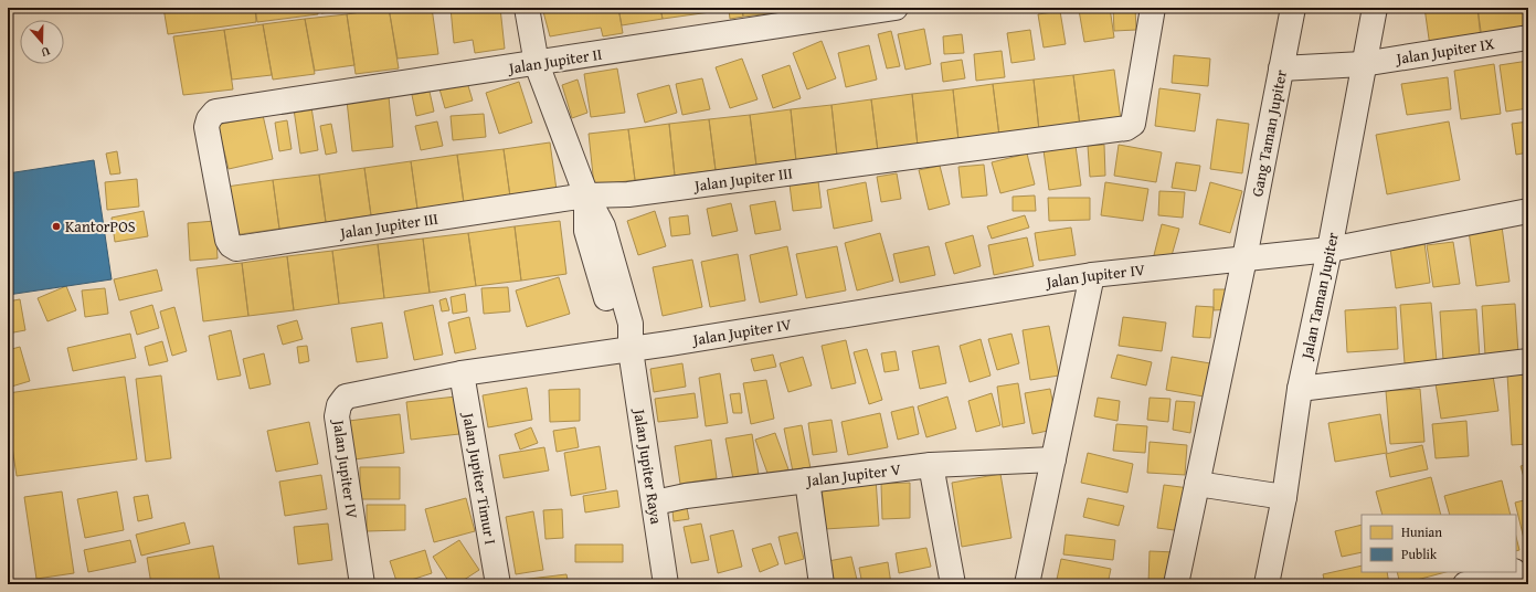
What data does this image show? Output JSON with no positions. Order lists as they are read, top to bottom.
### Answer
{
  "streets": {
    "street": [
      "Jalan Jupiter IX",
      "Jalan Jupiter II",
      "Gang Taman Jupiter",
      "Jalan Jupiter III",
      "Jalan Jupiter IV",
      "Jalan Taman Jupiter",
      "Jalan Jupiter Raya",
      "Jalan Jupiter V",
      "Jalan Jupiter Timur I"
    ]
  },
  "crossings": [
    ["Jalan Jupiter IX", "Gang Taman Jupiter"],
    ["Jalan Jupiter IX", "Jalan Taman Jupiter"],
    ["Jalan Jupiter II", "Jalan Jupiter III"],
    ["Jalan Jupiter II", "Jalan Jupiter Raya"],
    ["Gang Taman Jupiter", "Jalan Jupiter IV"],
    ["Jalan Jupiter III", "Jalan Jupiter Raya"],
    ["Jalan Jupiter IV", "Jalan Taman Jupiter"],
    ["Jalan Jupiter IV", "Jalan Jupiter Raya"],
    ["Jalan Jupiter IV", "Jalan Jupiter Timur I"],
    ["Jalan Jupiter Raya", "Jalan Jupiter V"]
  ],
  "places": ["KantorPOS"],
  "legend": ["Hunian", "Publik"],
  "north": "bottom"
}
